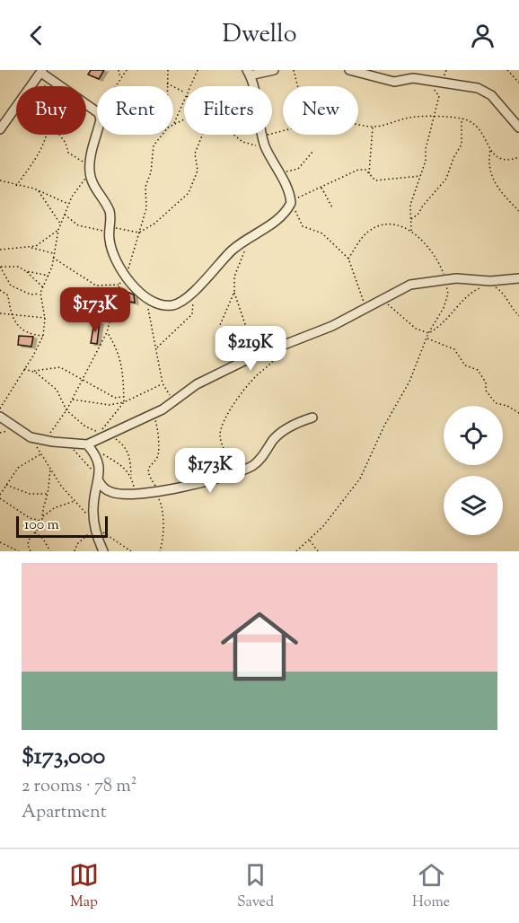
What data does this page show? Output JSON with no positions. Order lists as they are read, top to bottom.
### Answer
{
  "scale_bar": "100 m",
  "page": {
    "header": "Dwello",
    "chip": [
      "Buy",
      "Rent",
      "Filters",
      "New"
    ],
    "price": ["$173K", "$219K", "$173K"],
    "scale": "100 m",
    "list": [
      {
        "name": "$173,000",
        "note": "2 rooms · 78 m² · Apartment"
      }
    ],
    "tabs": ["Map", "Saved", "Home"]
  }
}
